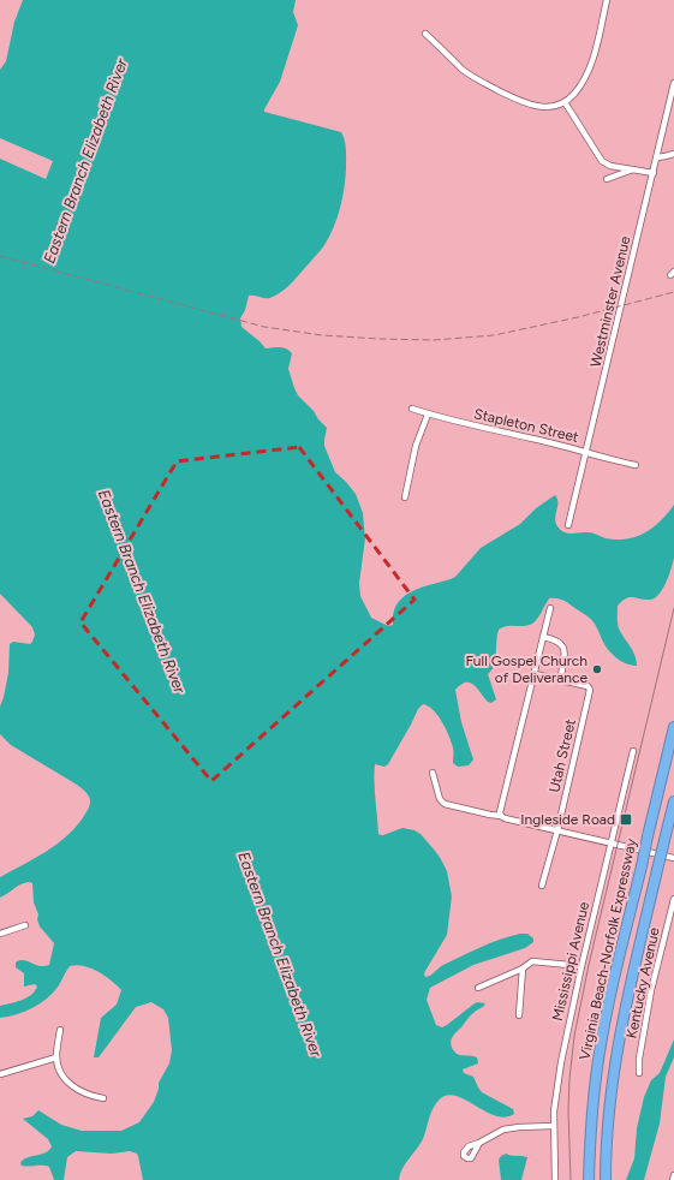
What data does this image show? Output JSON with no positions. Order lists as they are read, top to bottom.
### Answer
{
  "streets": {
    "highway": ["Virginia Beach-Norfolk Expressway"],
    "street": [
      "Westminster Avenue",
      "Stapleton Street",
      "Utah Street",
      "Mississippi Avenue",
      "Kentucky Avenue"
    ]
  },
  "crossings": [
    ["Westminster Avenue", "Stapleton Street"]
  ],
  "water": ["Eastern Branch Elizabeth River"],
  "places": {
    "other": ["Full Gospel Church of Deliverance"],
    "transit": ["Ingleside Road"]
  }
}
